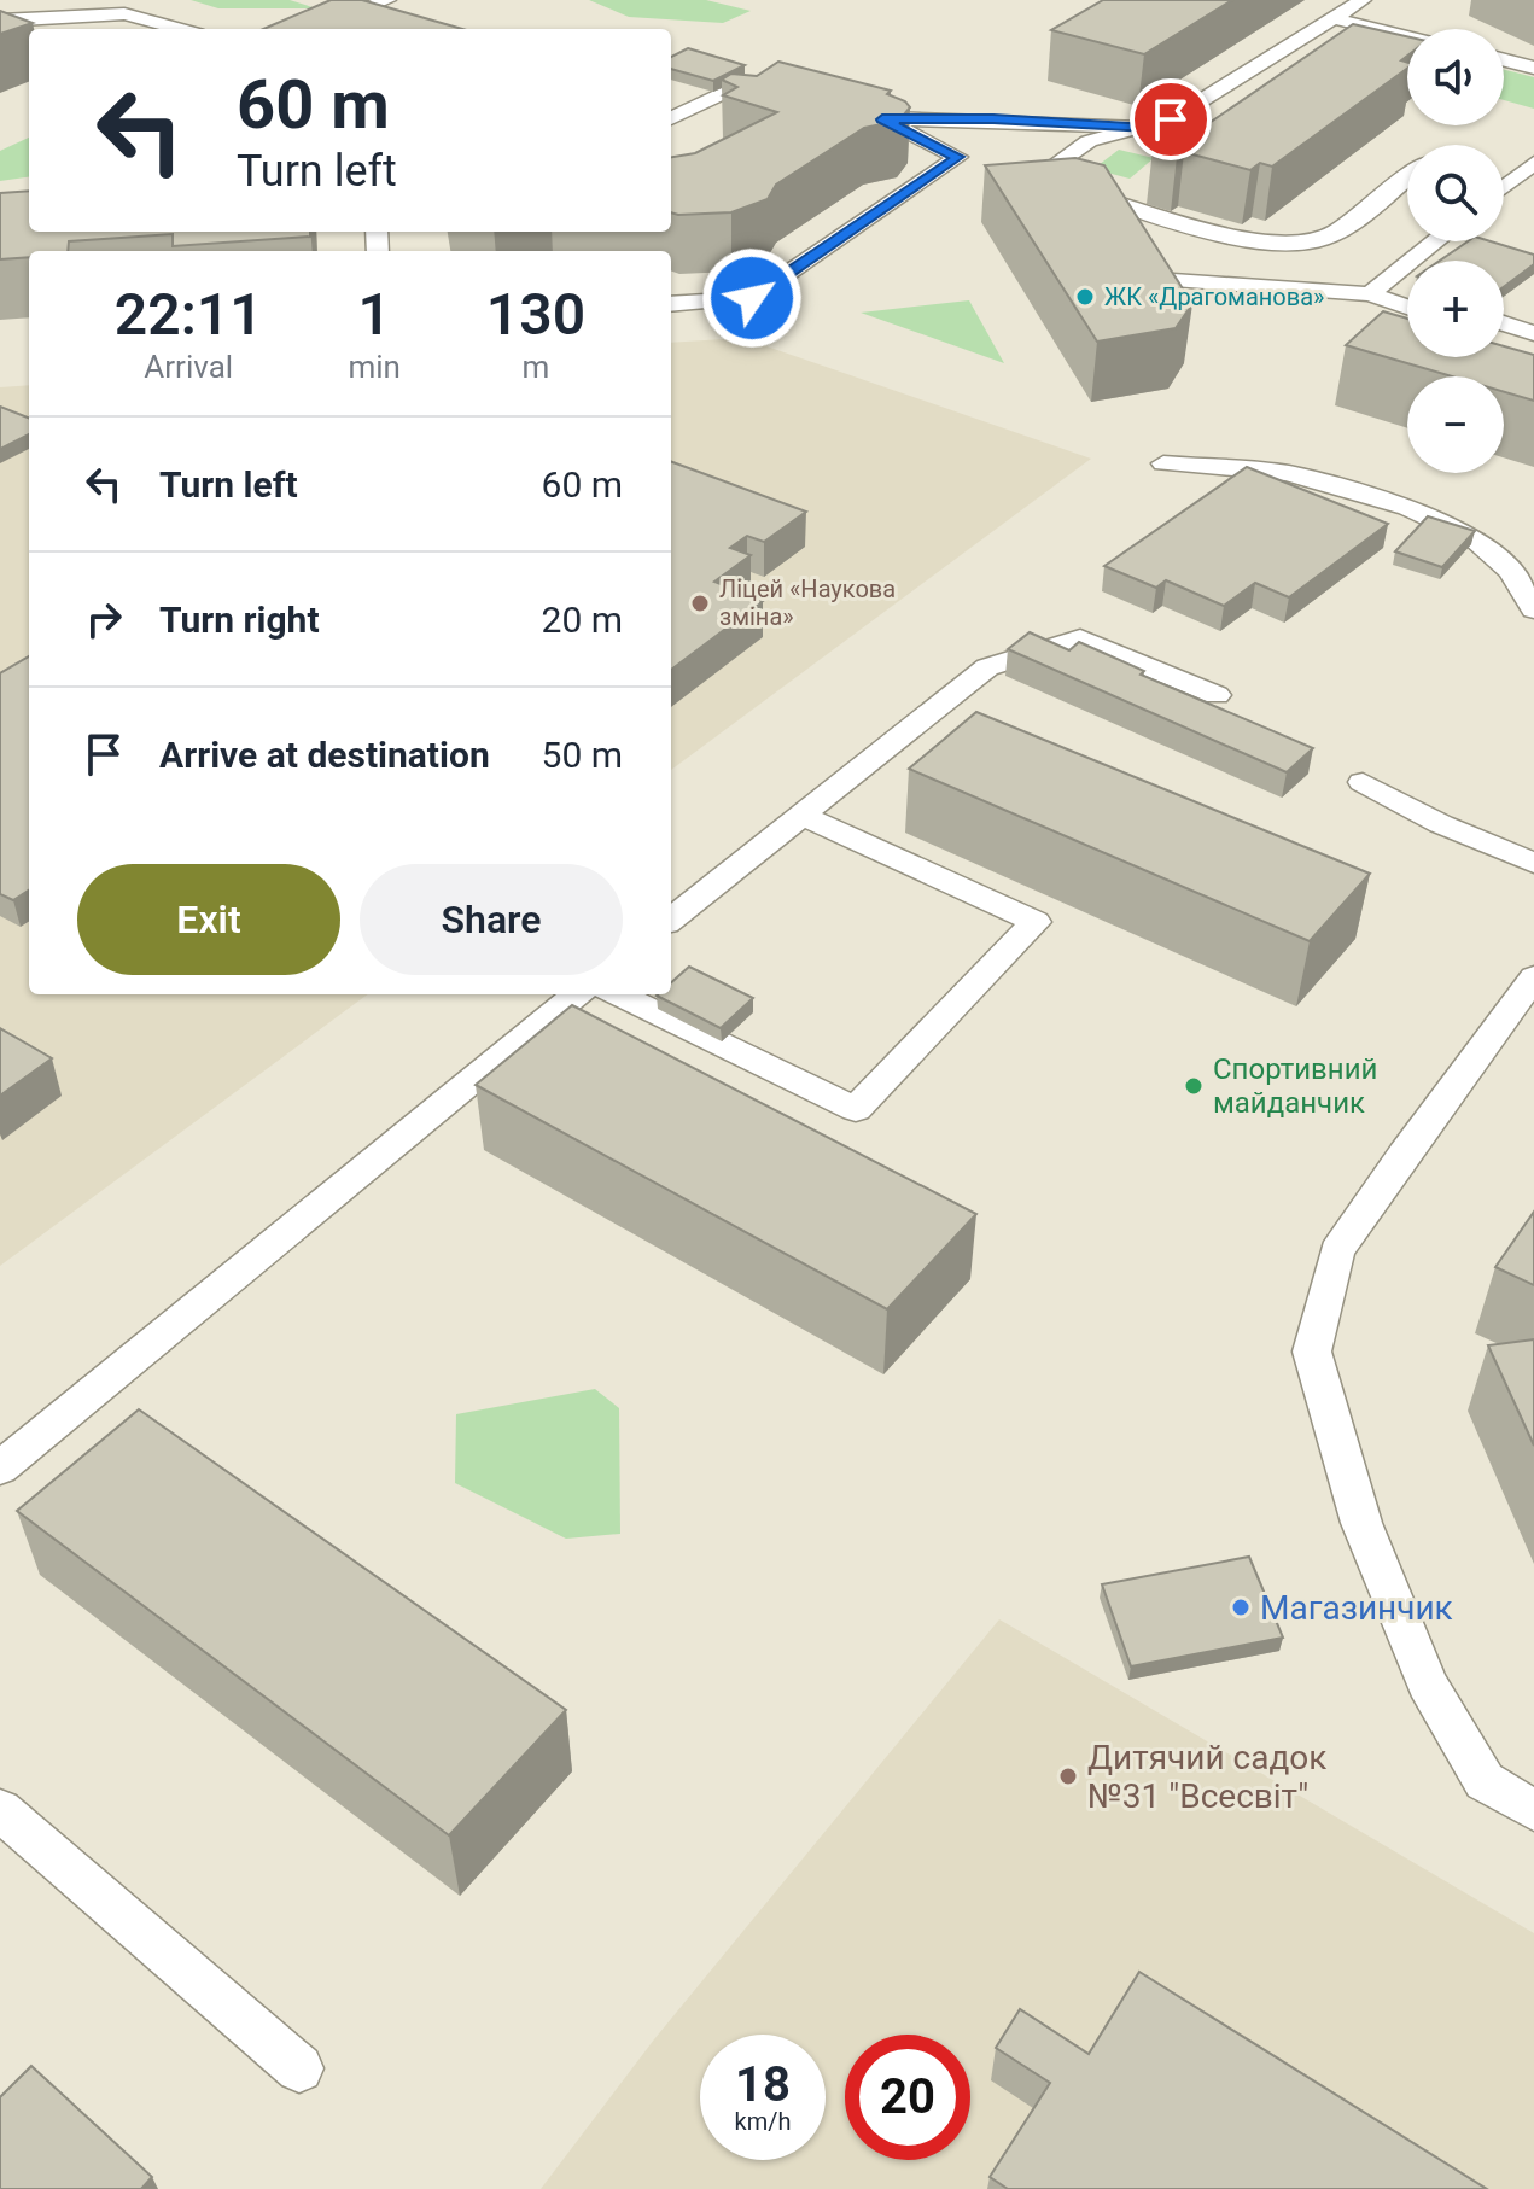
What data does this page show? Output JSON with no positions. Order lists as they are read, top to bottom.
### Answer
{
  "places": [
    "ЖК «Драгоманова»",
    "Ліцей «Наукова зміна»",
    "Спортивний майданчик",
    "Магазинчик",
    "Дитячий садок №31 \"Всесвіт\""
  ],
  "page": {
    "map_buttons": ["+", "−"],
    "turn": ["60 m", "Turn left"],
    "eta": [
      "22:11",
      "Arrival",
      "1",
      "min",
      "130",
      "m"
    ],
    "list": [
      {
        "name": "Turn left",
        "value": "60 m"
      },
      {
        "name": "Turn right",
        "value": "20 m"
      },
      {
        "name": "Arrive at destination",
        "value": "50 m"
      }
    ],
    "buttons": ["Exit", "Share"],
    "speed": "18 km/h",
    "limit": "20"
  }
}
